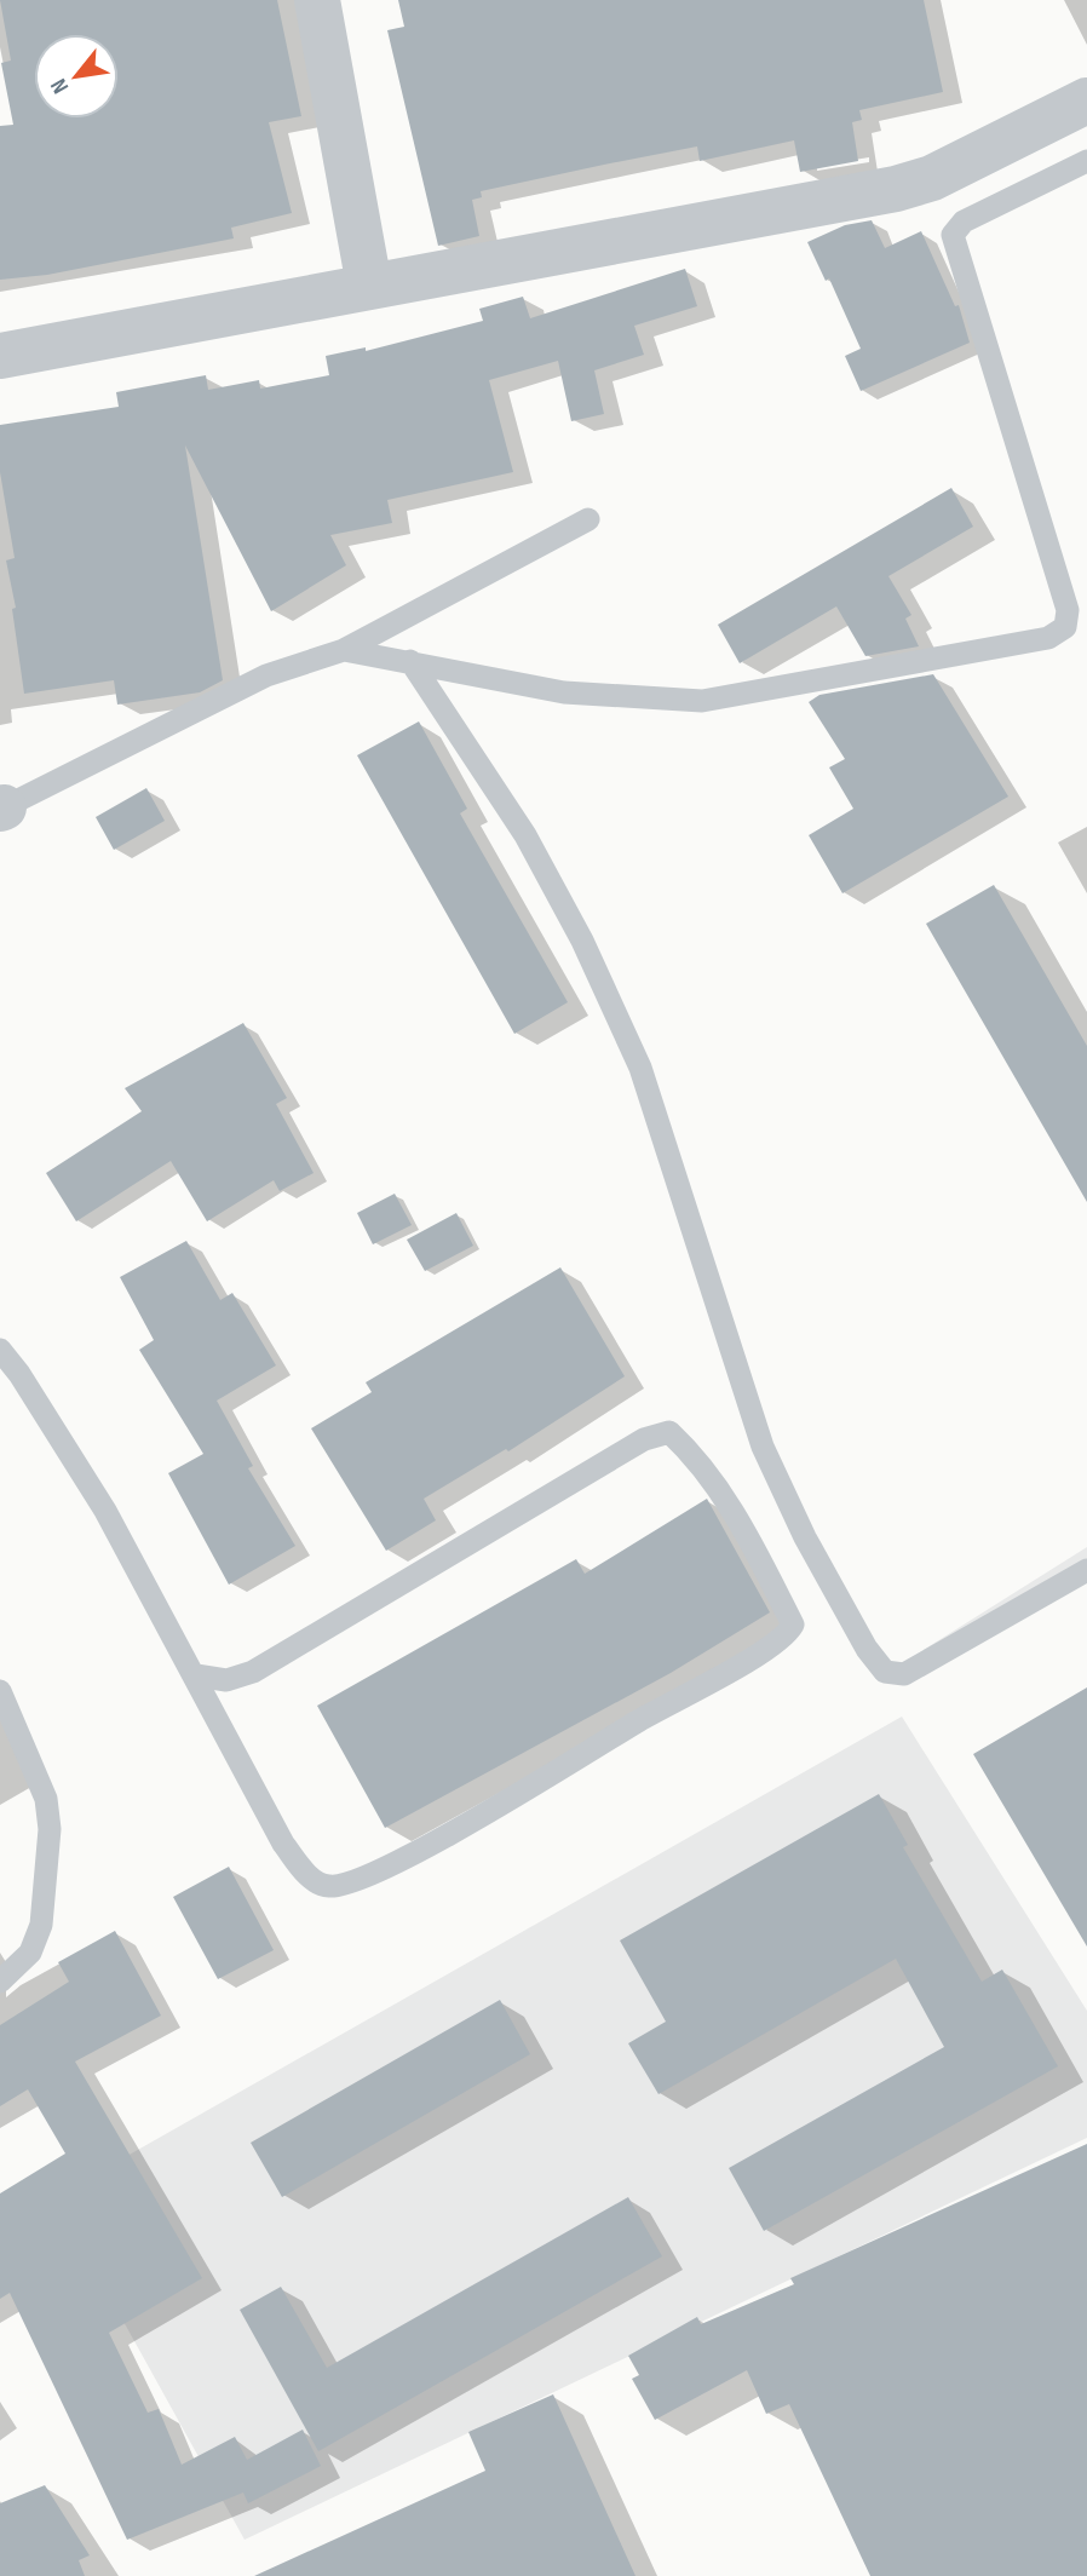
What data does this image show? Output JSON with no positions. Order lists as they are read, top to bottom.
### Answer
{
  "north": "bottom left"
}
